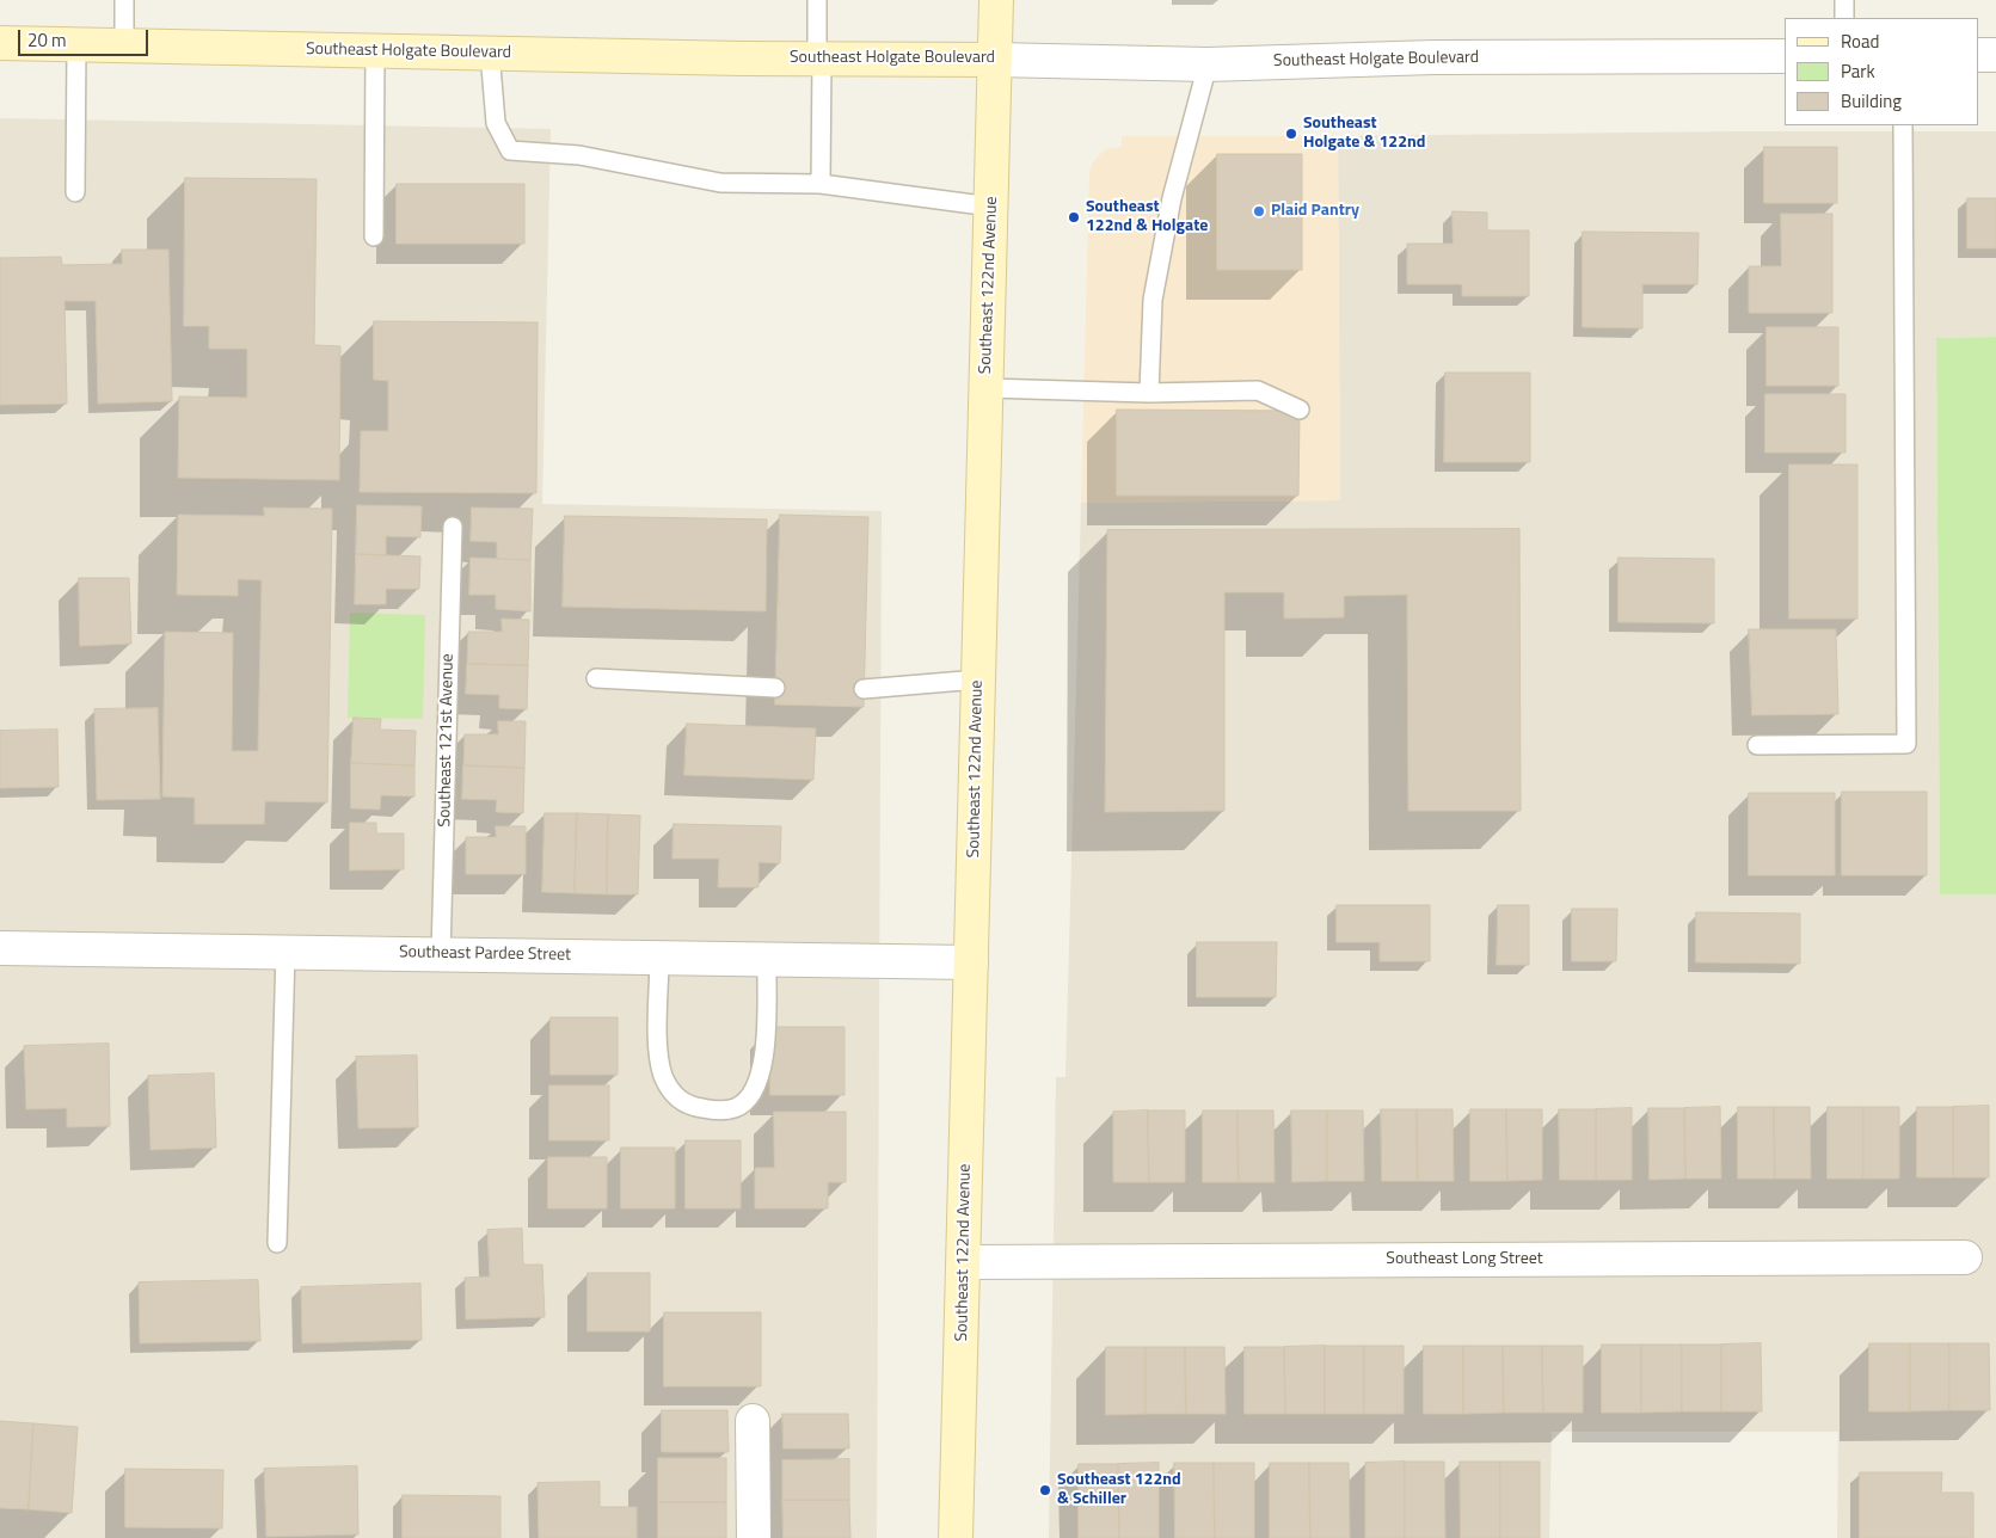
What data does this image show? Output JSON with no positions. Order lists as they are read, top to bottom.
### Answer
{
  "streets": {
    "main road": ["Southeast Holgate Boulevard", "Southeast 122nd Avenue"],
    "street": ["Southeast Pardee Street", "Southeast Long Street"],
    "lane": ["Southeast 121st Avenue"]
  },
  "crossings": [
    ["Southeast Holgate Boulevard", "Southeast 122nd Avenue"],
    ["Southeast 122nd Avenue", "Southeast Pardee Street"],
    ["Southeast 122nd Avenue", "Southeast Long Street"],
    ["Southeast 121st Avenue", "Southeast Pardee Street"]
  ],
  "places": [
    "Southeast Holgate & 122nd",
    "Plaid Pantry",
    "Southeast 122nd & Holgate",
    "Southeast 122nd & Schiller"
  ],
  "legend": ["Road", "Park", "Building"],
  "scale_bar": "20 m"
}
